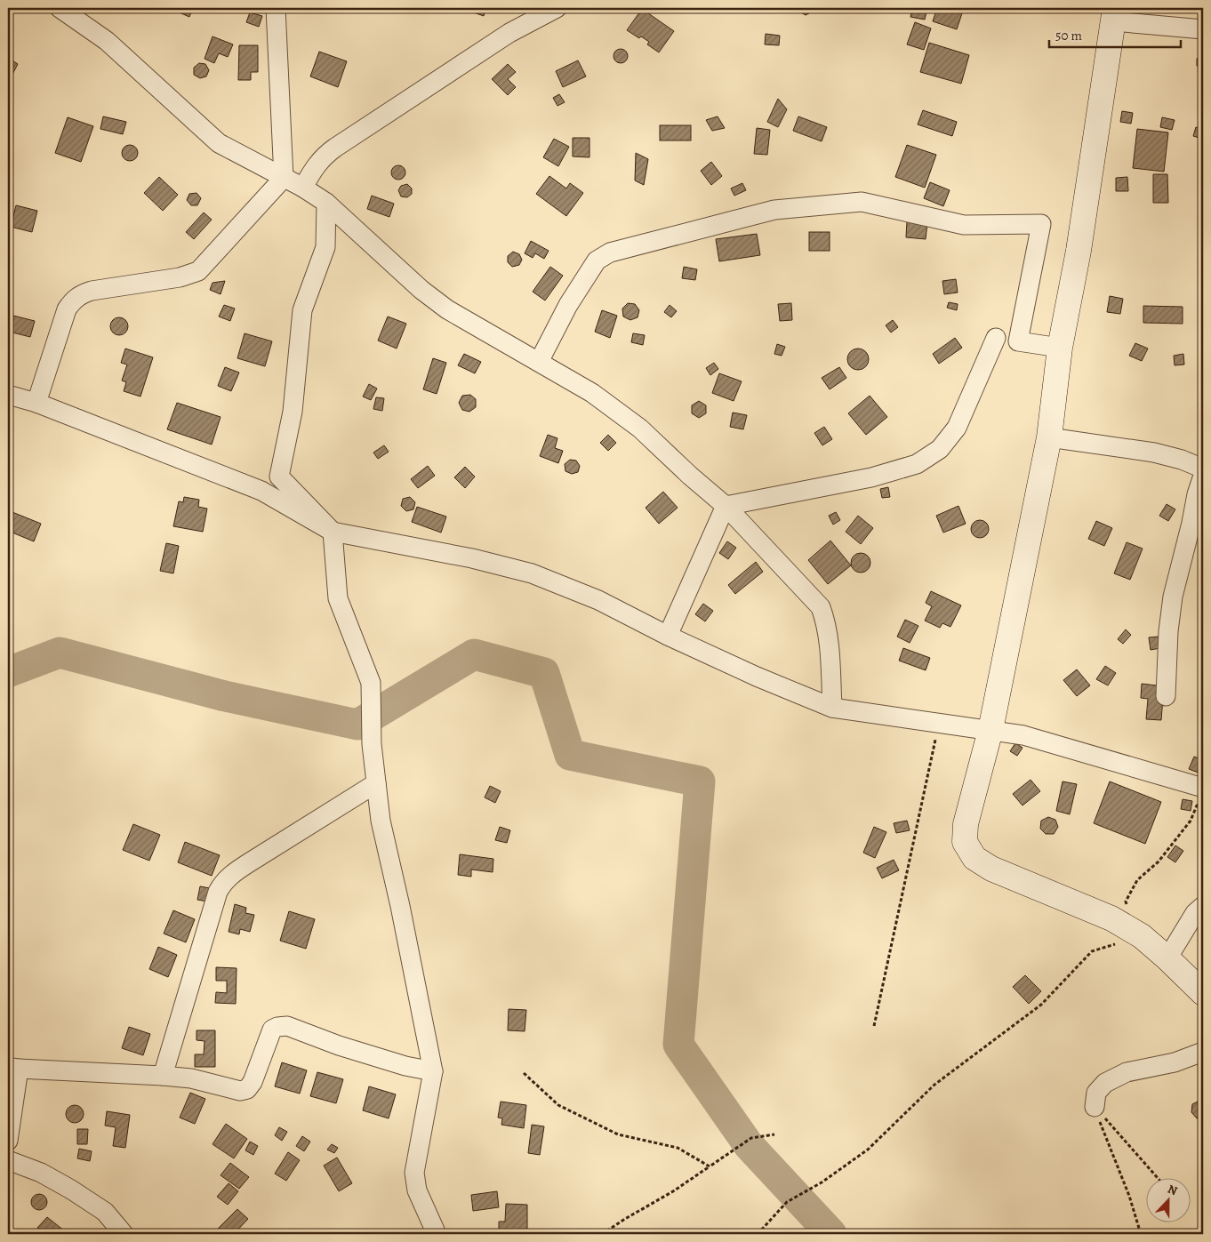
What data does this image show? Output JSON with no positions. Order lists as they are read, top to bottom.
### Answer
{
  "scale_bar": "50 m",
  "north": "top"
}
